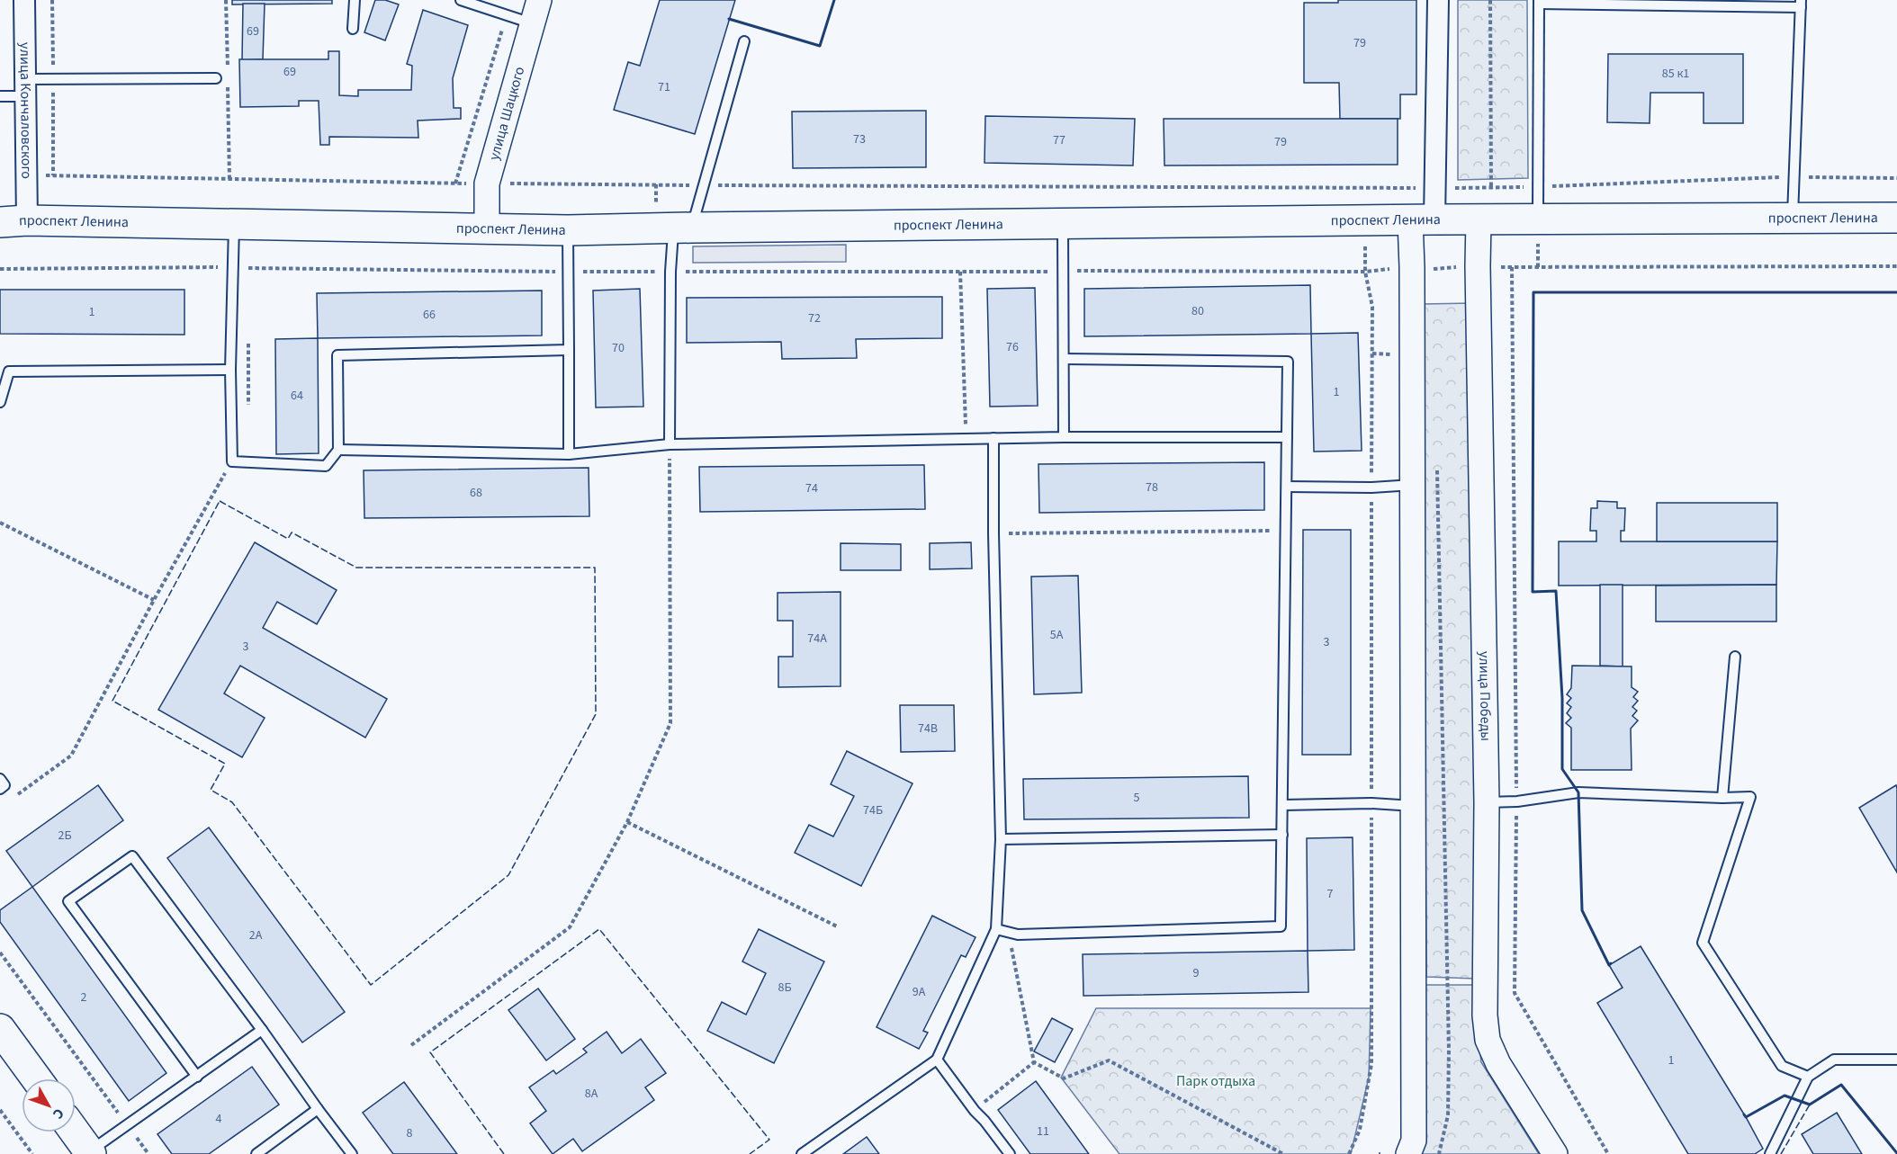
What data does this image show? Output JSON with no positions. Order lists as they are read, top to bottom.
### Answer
{
  "streets": {
    "main road": ["проспект Ленина"],
    "street": ["улица Кончаловского", "улица Шацкого", "улица Победы"]
  },
  "crossings": [
    ["улица Кончаловского", "проспект Ленина"],
    ["улица Шацкого", "проспект Ленина"],
    ["проспект Ленина", "улица Победы"]
  ],
  "parks": ["Парк отдыха"],
  "house_numbers": [
    "69",
    "79",
    "69",
    "85 к1",
    "71",
    "73",
    "77",
    "79",
    "80",
    "1",
    "66",
    "72",
    "76",
    "70",
    "1",
    "64",
    "78",
    "74",
    "68",
    "5А",
    "74А",
    "3",
    "3",
    "74В",
    "5",
    "74Б",
    "2Б",
    "7",
    "2А",
    "9",
    "8Б",
    "9А",
    "2",
    "1",
    "8А",
    "4",
    "11",
    "8"
  ],
  "north": "bottom right"
}
